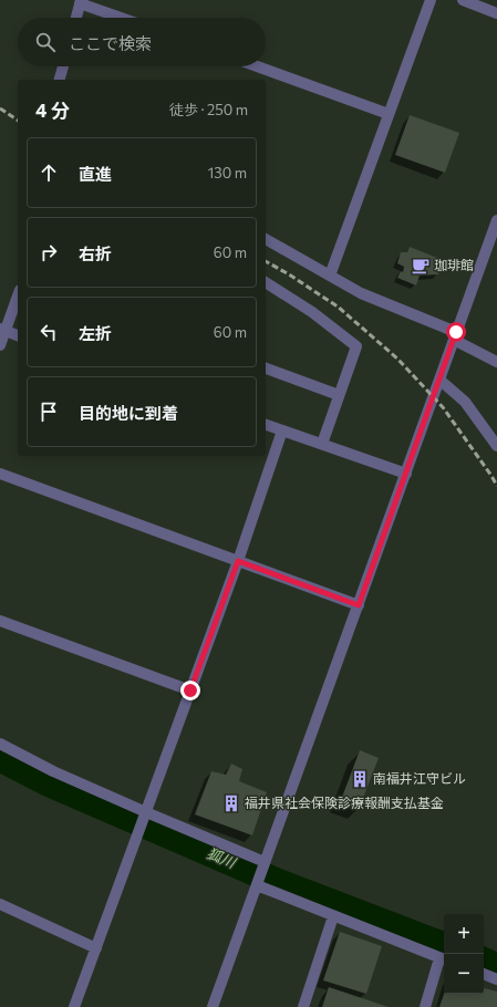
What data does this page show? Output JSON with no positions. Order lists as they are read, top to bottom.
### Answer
{
  "water": ["狐川"],
  "places": {
    "cafe": ["珈琲館"],
    "building": ["南福井江守ビル", "福井県社会保険診療報酬支払基金"]
  },
  "page": {
    "search": "ここで検索",
    "heading": ["4 分", "徒歩 · 250 m"],
    "list": [
      ["直進", "130 m"],
      ["右折", "60 m"],
      ["左折", "60 m"],
      "目的地に到着"
    ],
    "map_buttons": ["+", "−"]
  }
}
